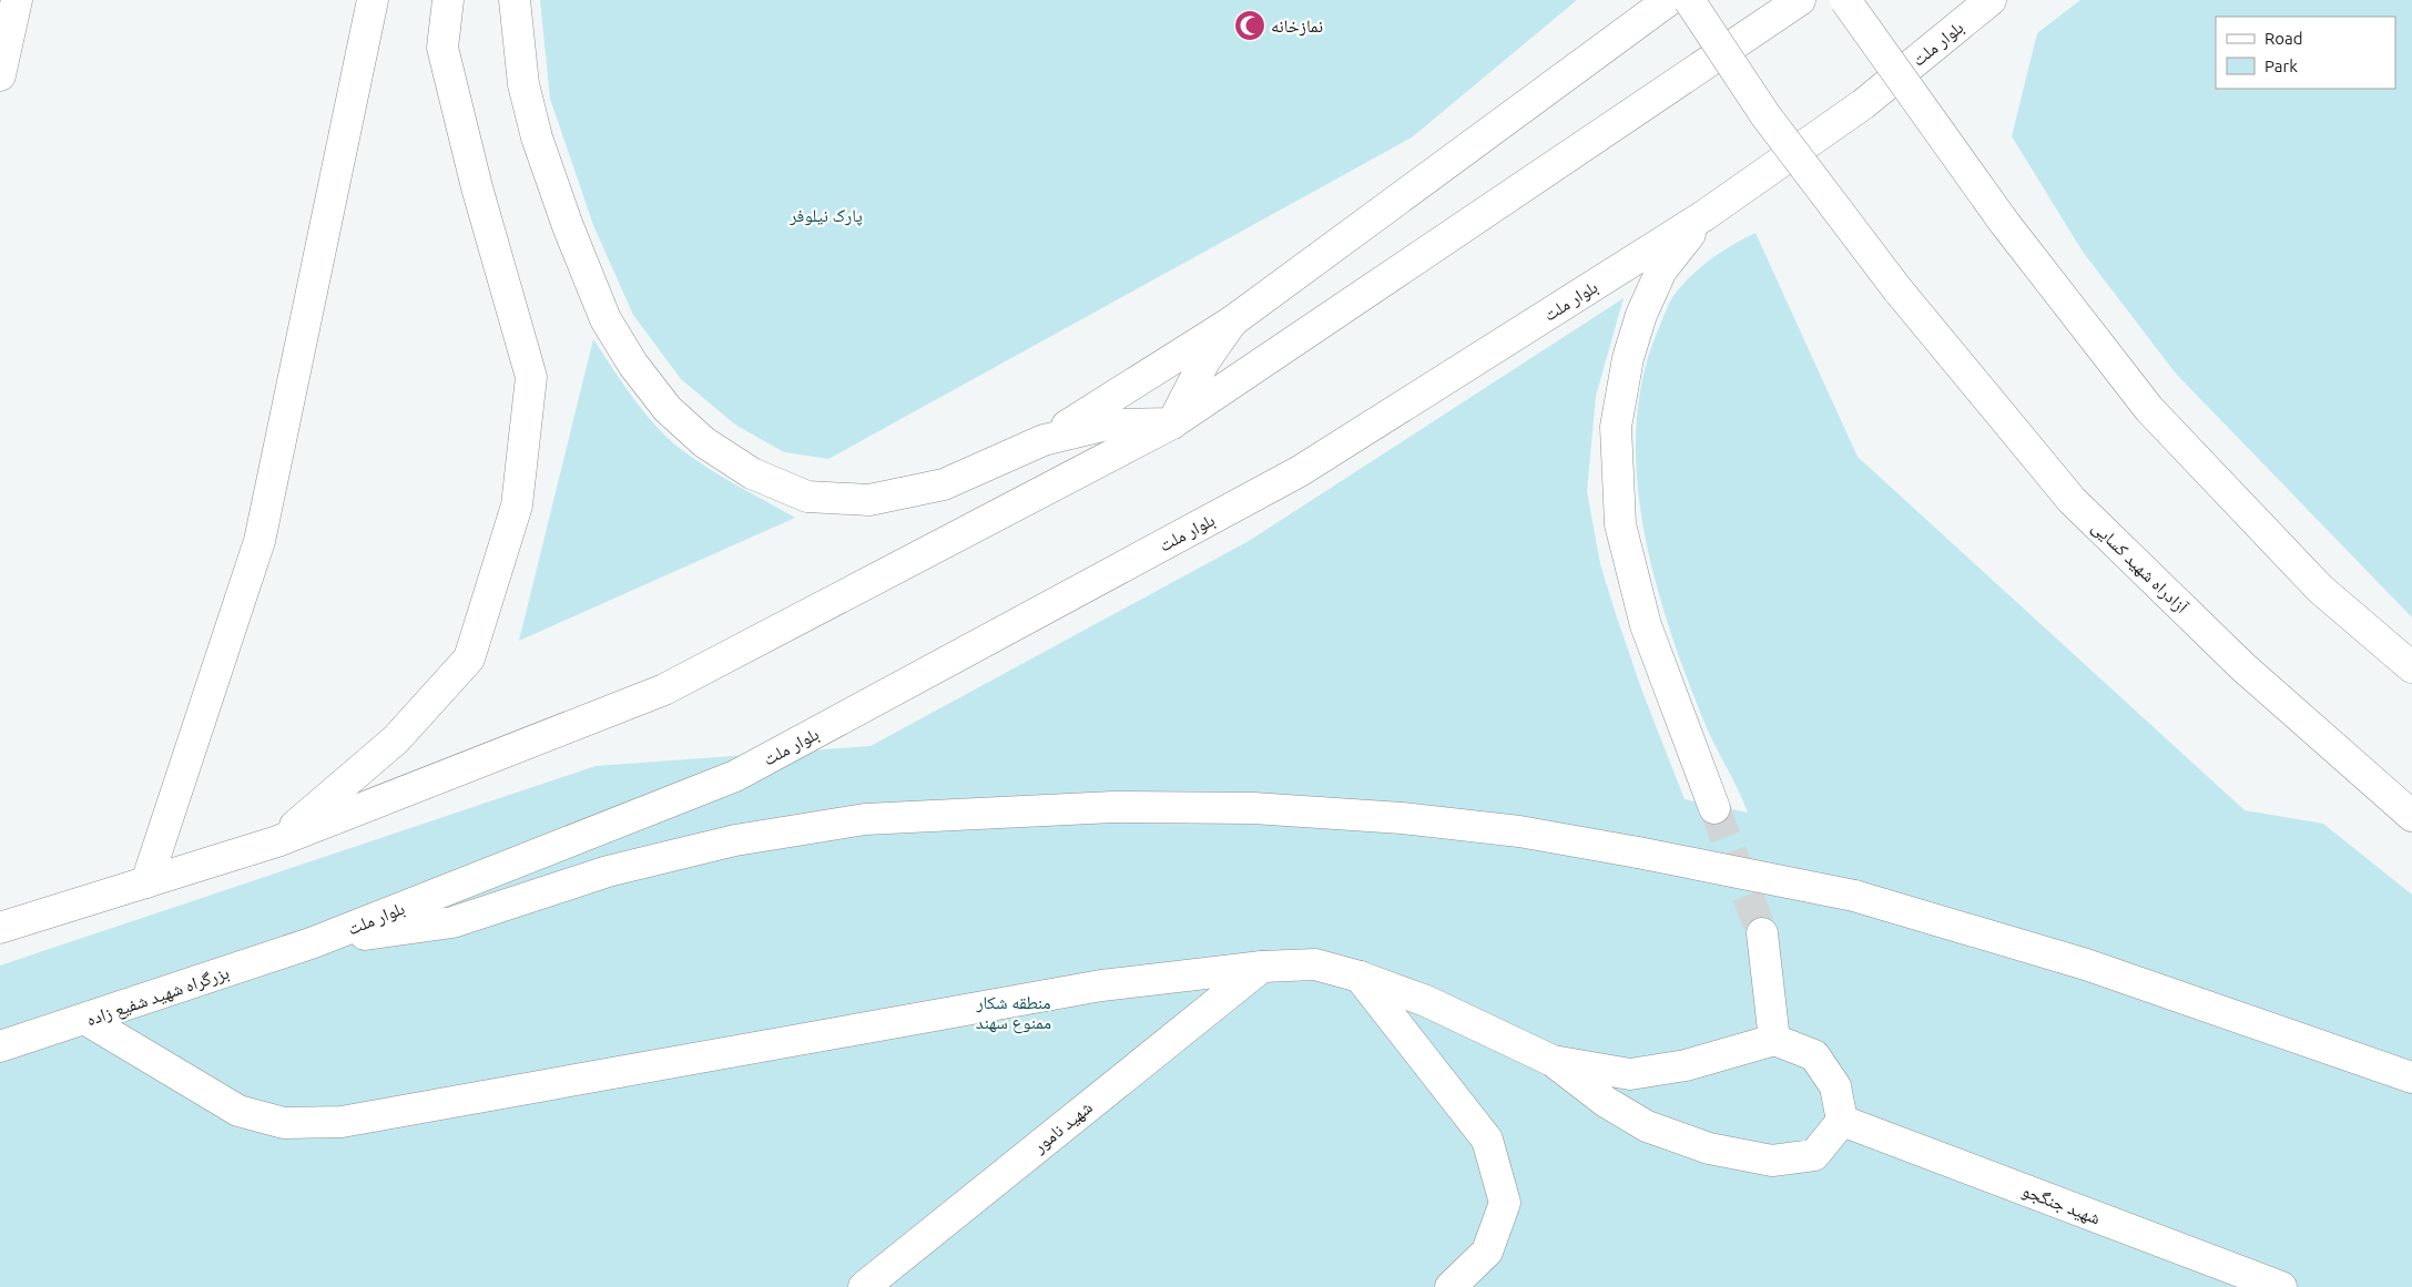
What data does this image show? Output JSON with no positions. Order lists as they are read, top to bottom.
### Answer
{
  "streets": {
    "main road": [
      "بلوار ملت",
      "آزادراه شهید کسایی",
      "بزرگراه شهید شفیع زاده",
      "شهید نامور",
      "شهید جنگجو"
    ]
  },
  "crossings": [
    ["بلوار ملت", "بزرگراه شهید شفیع زاده"]
  ],
  "parks": ["پارک نیلوفر", "منطقه شکار ممنوع سهند"],
  "places": {
    "mosque": ["نمازخانه"]
  },
  "legend": ["Road", "Park"]
}
